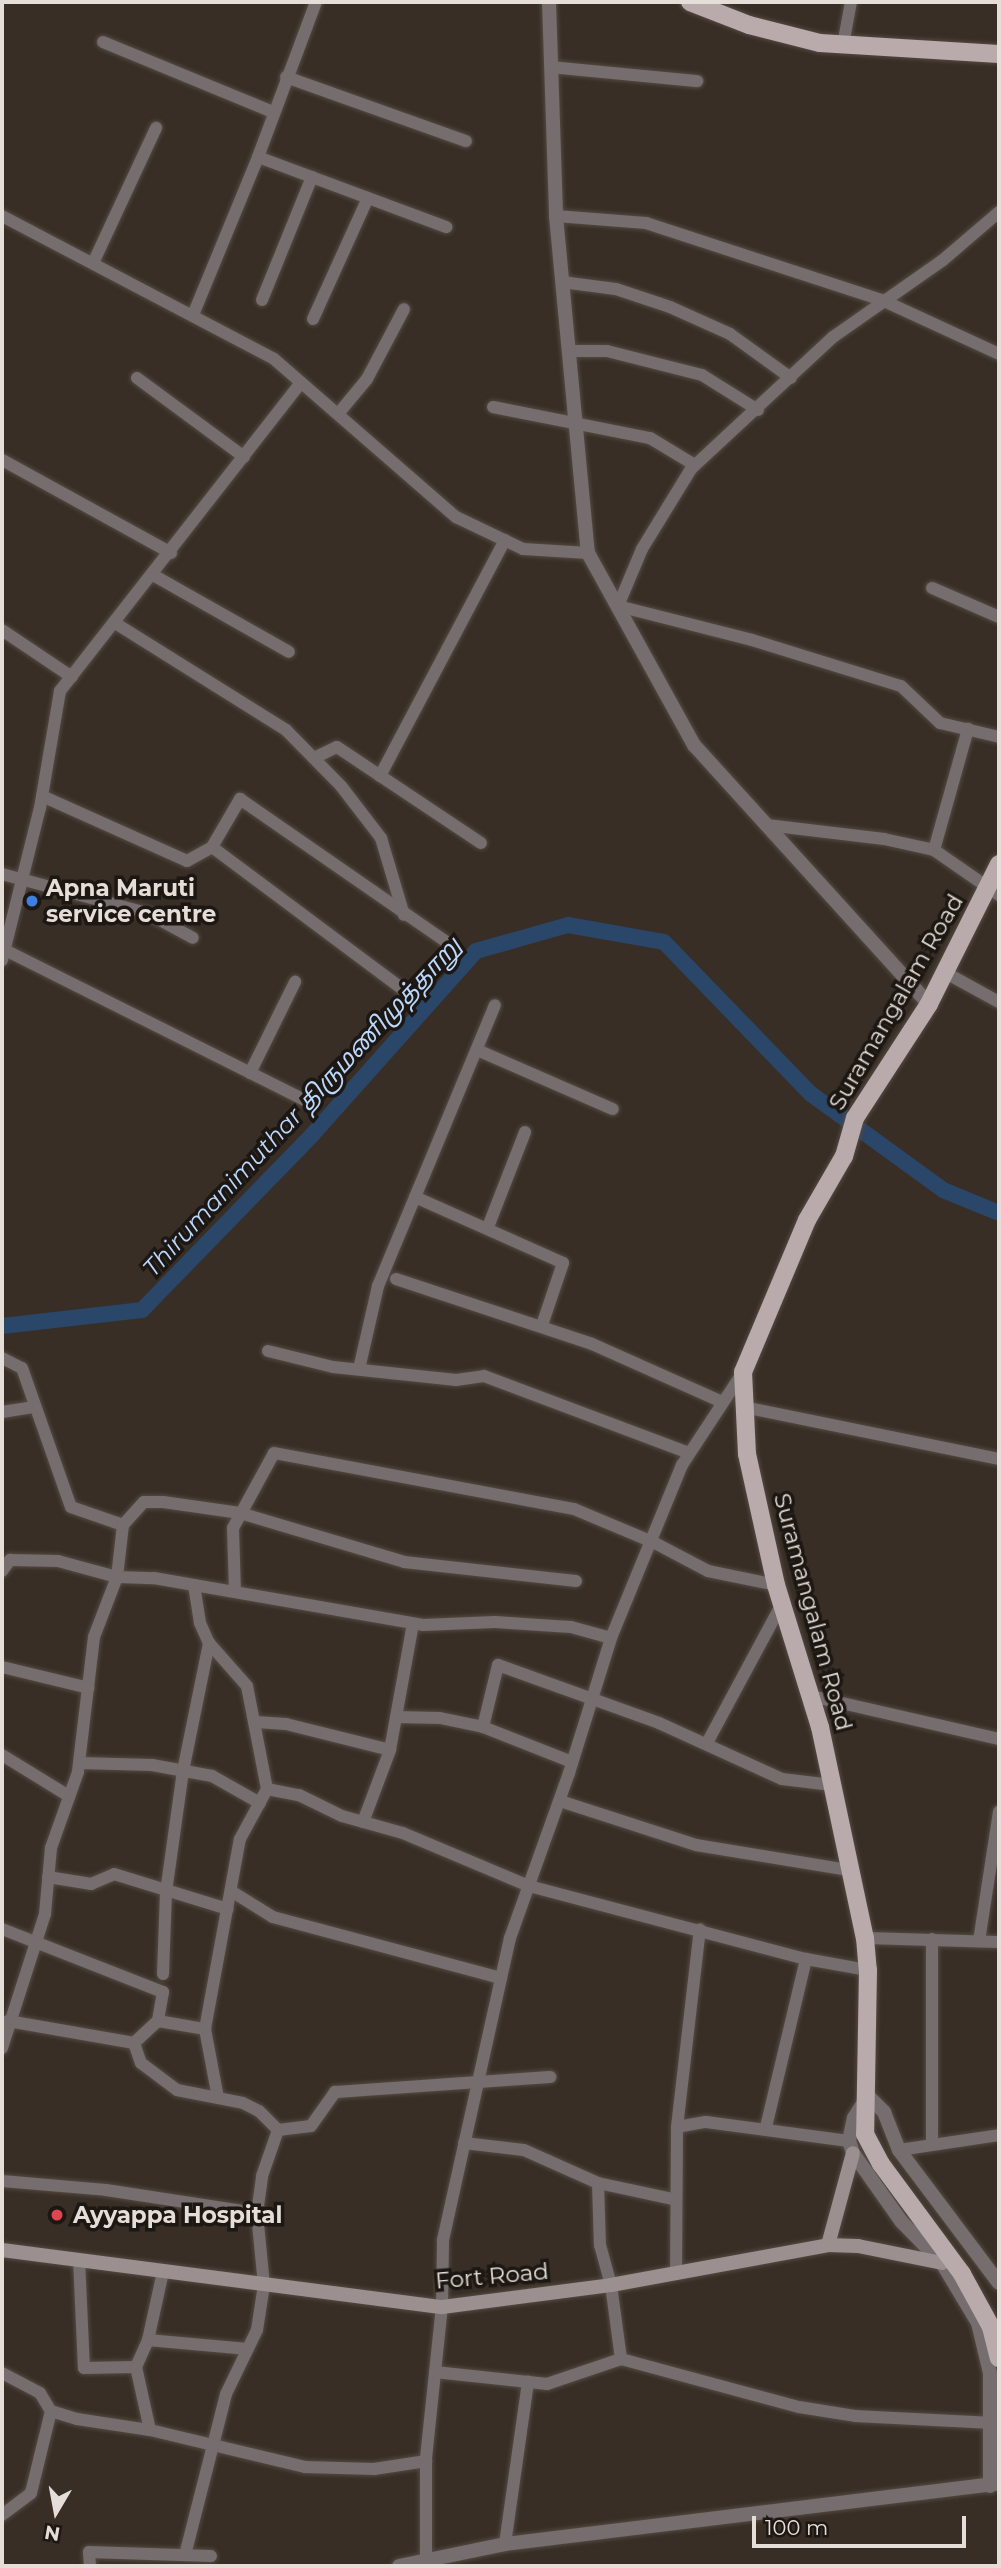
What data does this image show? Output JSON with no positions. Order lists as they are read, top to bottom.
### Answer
{
  "streets": {
    "main road": ["Suramangalam Road", "Fort Road"]
  },
  "water": ["Thirumanimuthar திருமணிமுத்தாறு"],
  "places": ["Apna Maruti service centre", "Ayyappa Hospital"],
  "scale_bar": "100 m",
  "north": "bottom"
}
